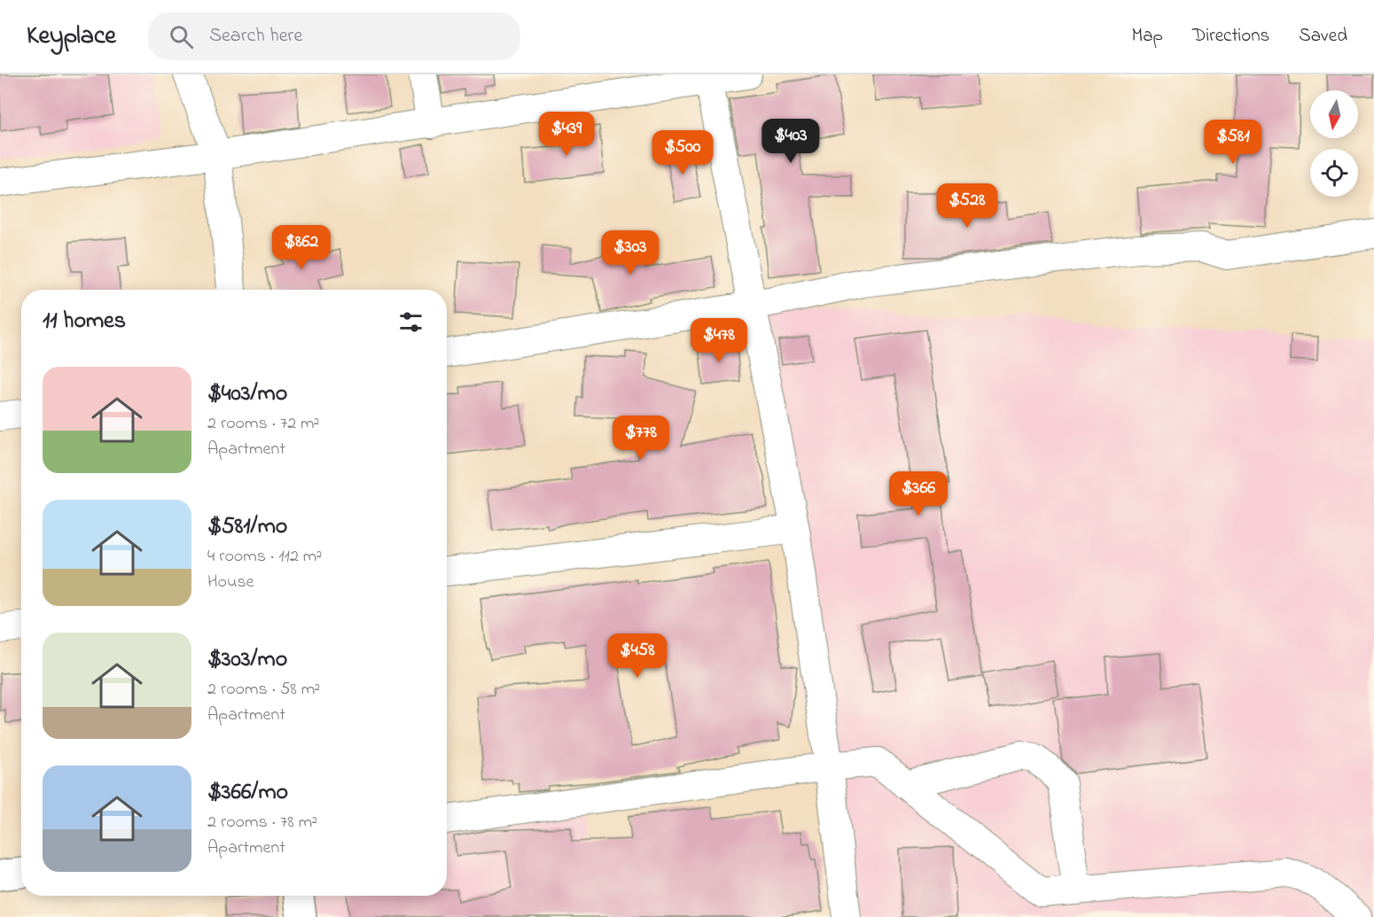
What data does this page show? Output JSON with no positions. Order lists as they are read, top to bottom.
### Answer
{
  "north": "bottom",
  "page": {
    "header": "Keyplace",
    "search": "Search here",
    "nav": ["Map", "Directions", "Saved"],
    "price": [
      "$439",
      "$403",
      "$581",
      "$500",
      "$528",
      "$862",
      "$303",
      "$478",
      "$778",
      "$366",
      "$458"
    ],
    "heading": "11 homes",
    "list": [
      {
        "name": "$403/mo",
        "note": "2 rooms · 72 m² · Apartment"
      },
      {
        "name": "$581/mo",
        "note": "4 rooms · 112 m² · House"
      },
      {
        "name": "$303/mo",
        "note": "2 rooms · 58 m² · Apartment"
      },
      {
        "name": "$366/mo",
        "note": "2 rooms · 78 m² · Apartment"
      }
    ]
  }
}
